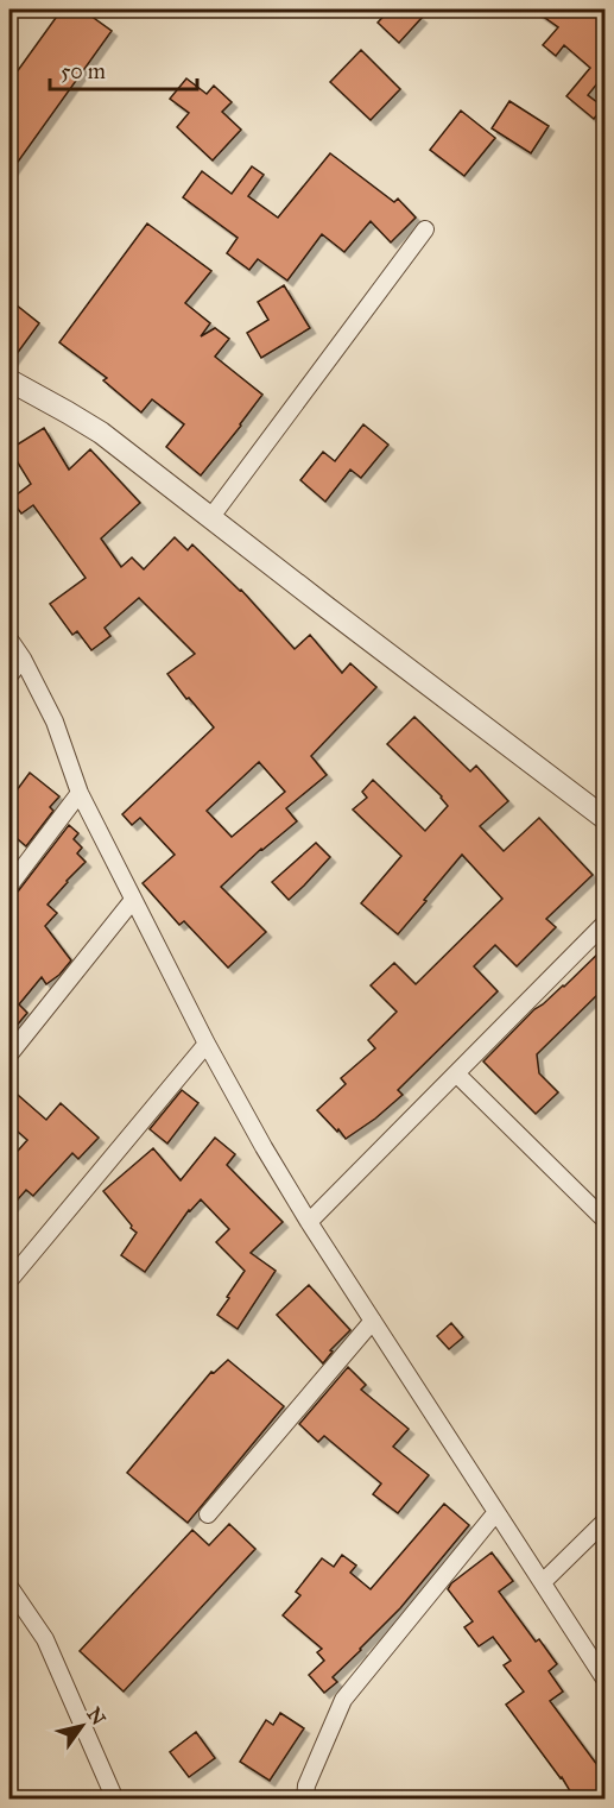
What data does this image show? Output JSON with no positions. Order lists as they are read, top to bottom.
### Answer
{
  "scale_bar": "50 m",
  "north": "top right"
}
